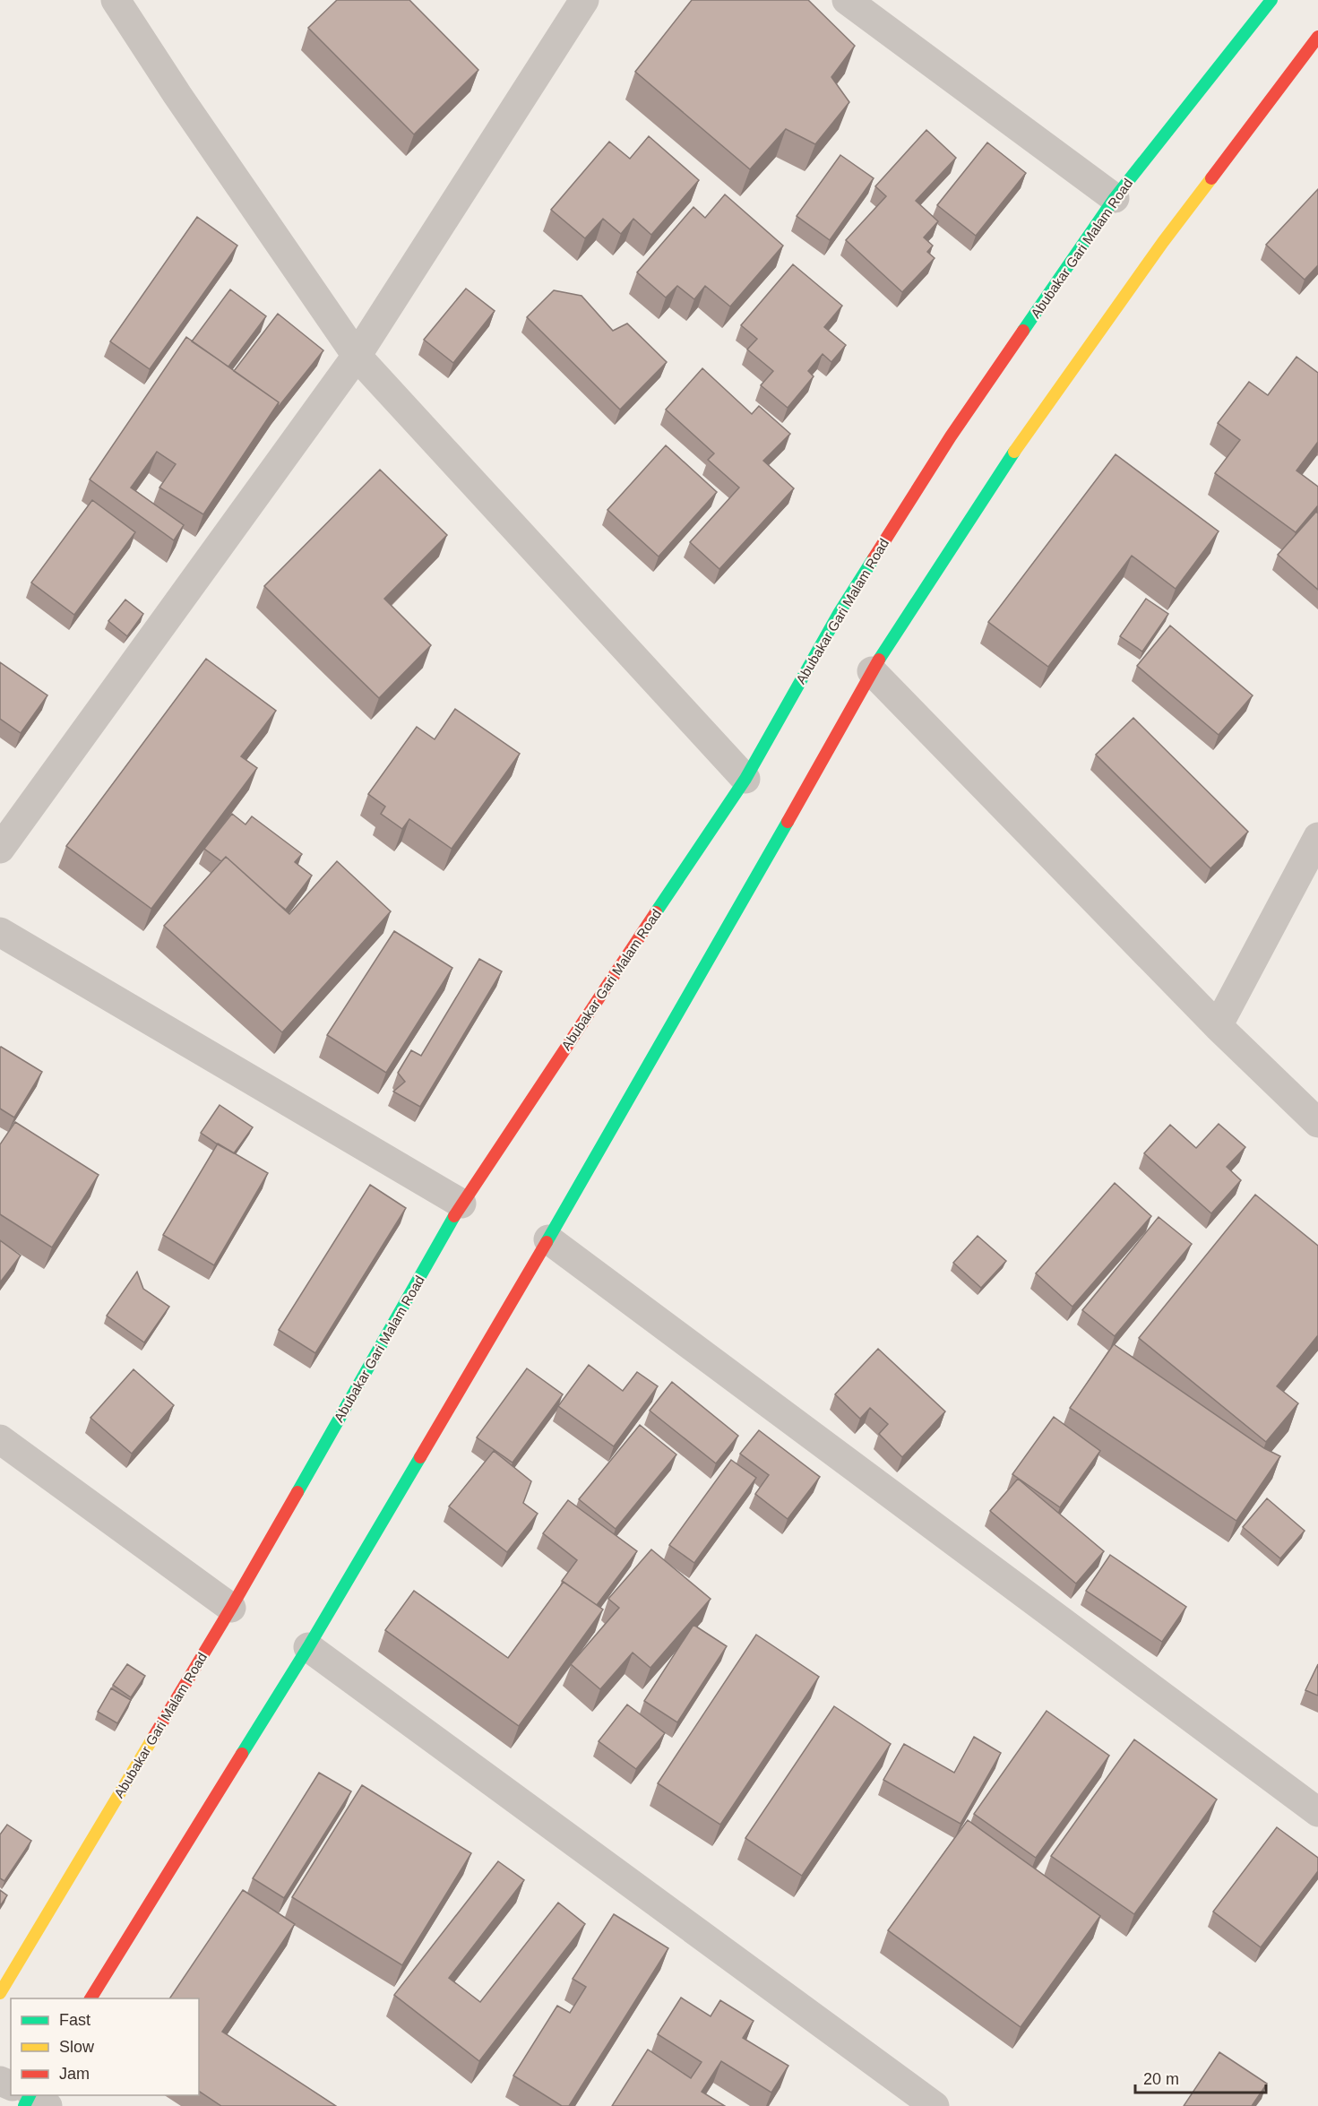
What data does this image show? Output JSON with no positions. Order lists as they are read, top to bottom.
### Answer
{
  "streets": {
    "street": ["Abubakar Gari Malam Road"]
  },
  "legend": ["Fast", "Slow", "Jam"],
  "scale_bar": "20 m"
}
